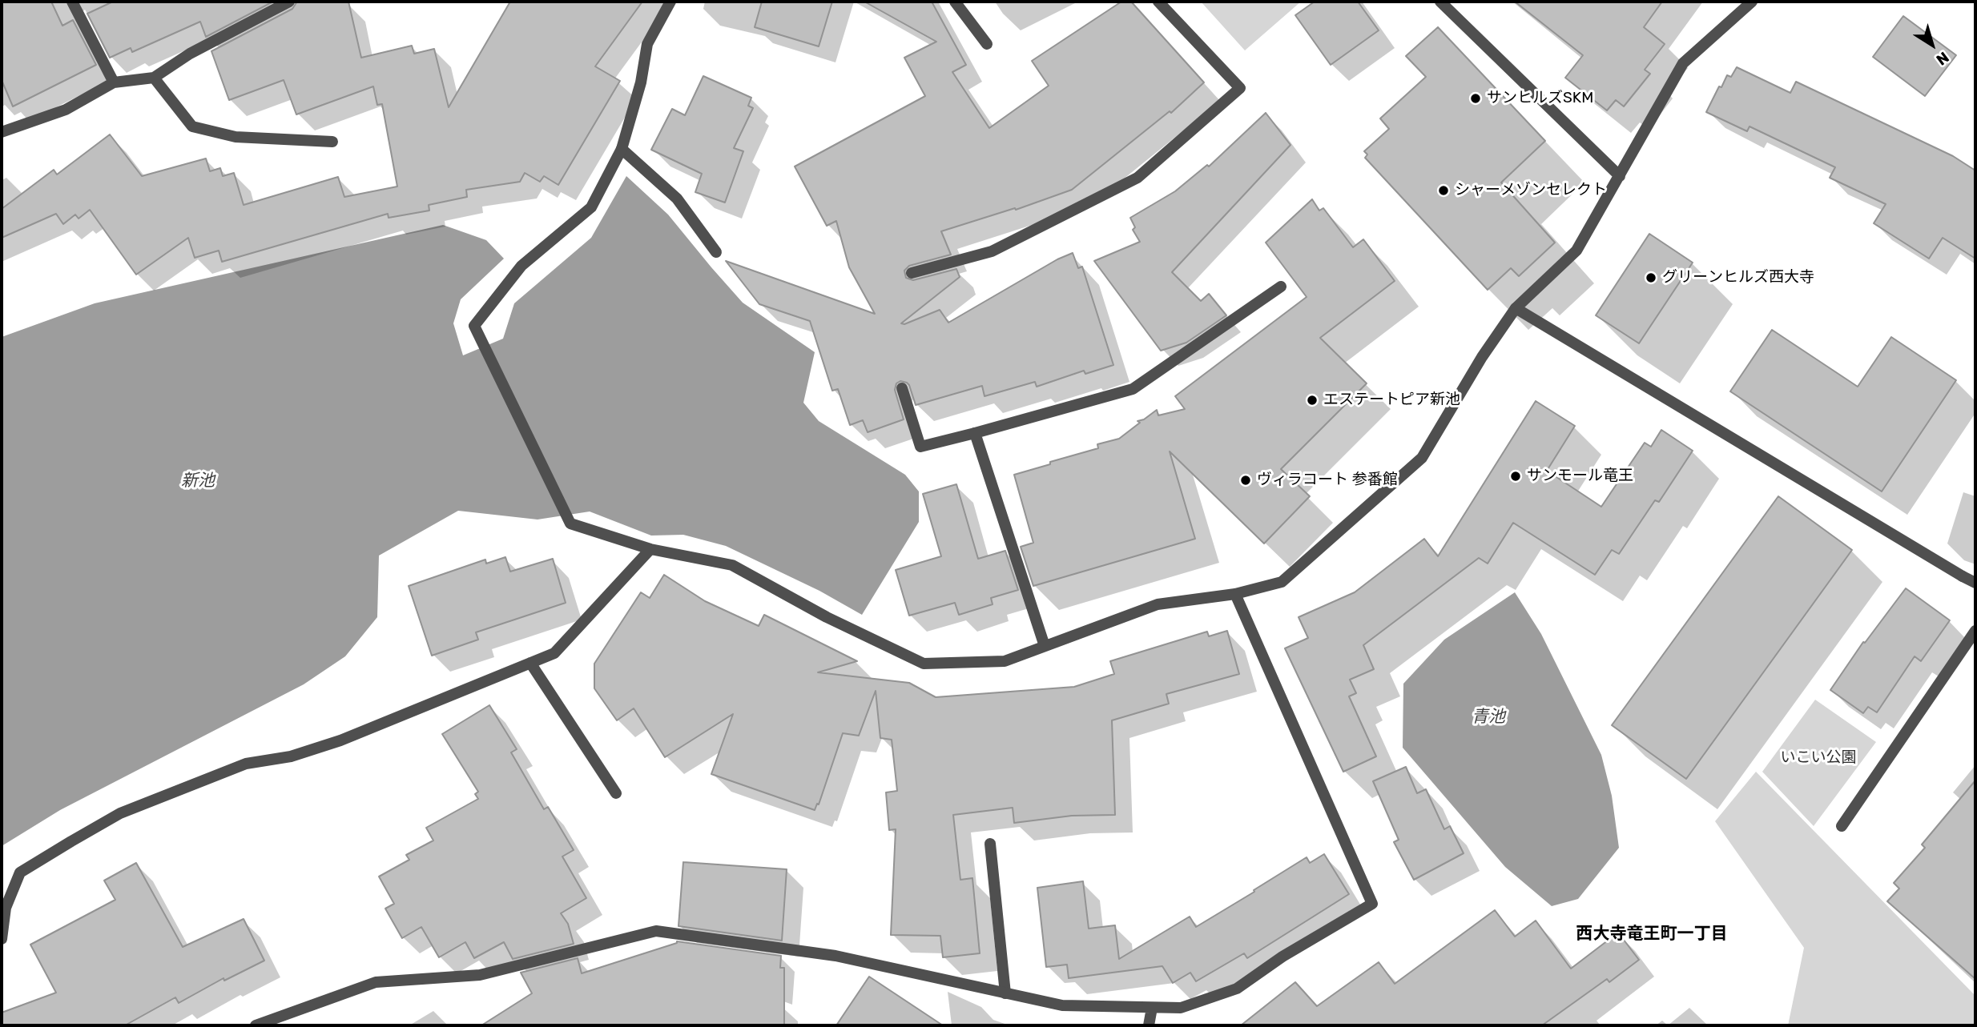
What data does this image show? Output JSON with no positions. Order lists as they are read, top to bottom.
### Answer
{
  "districts": ["西大寺竜王町一丁目"],
  "water": ["新池", "青池"],
  "parks": ["いこい公園"],
  "places": [
    "サンヒルズSKM",
    "シャーメゾンセレクト",
    "グリーンヒルズ西大寺",
    "エステートピア新池",
    "サンモール竜王",
    "ヴィラコート 参番館"
  ],
  "north": "bottom right"
}
